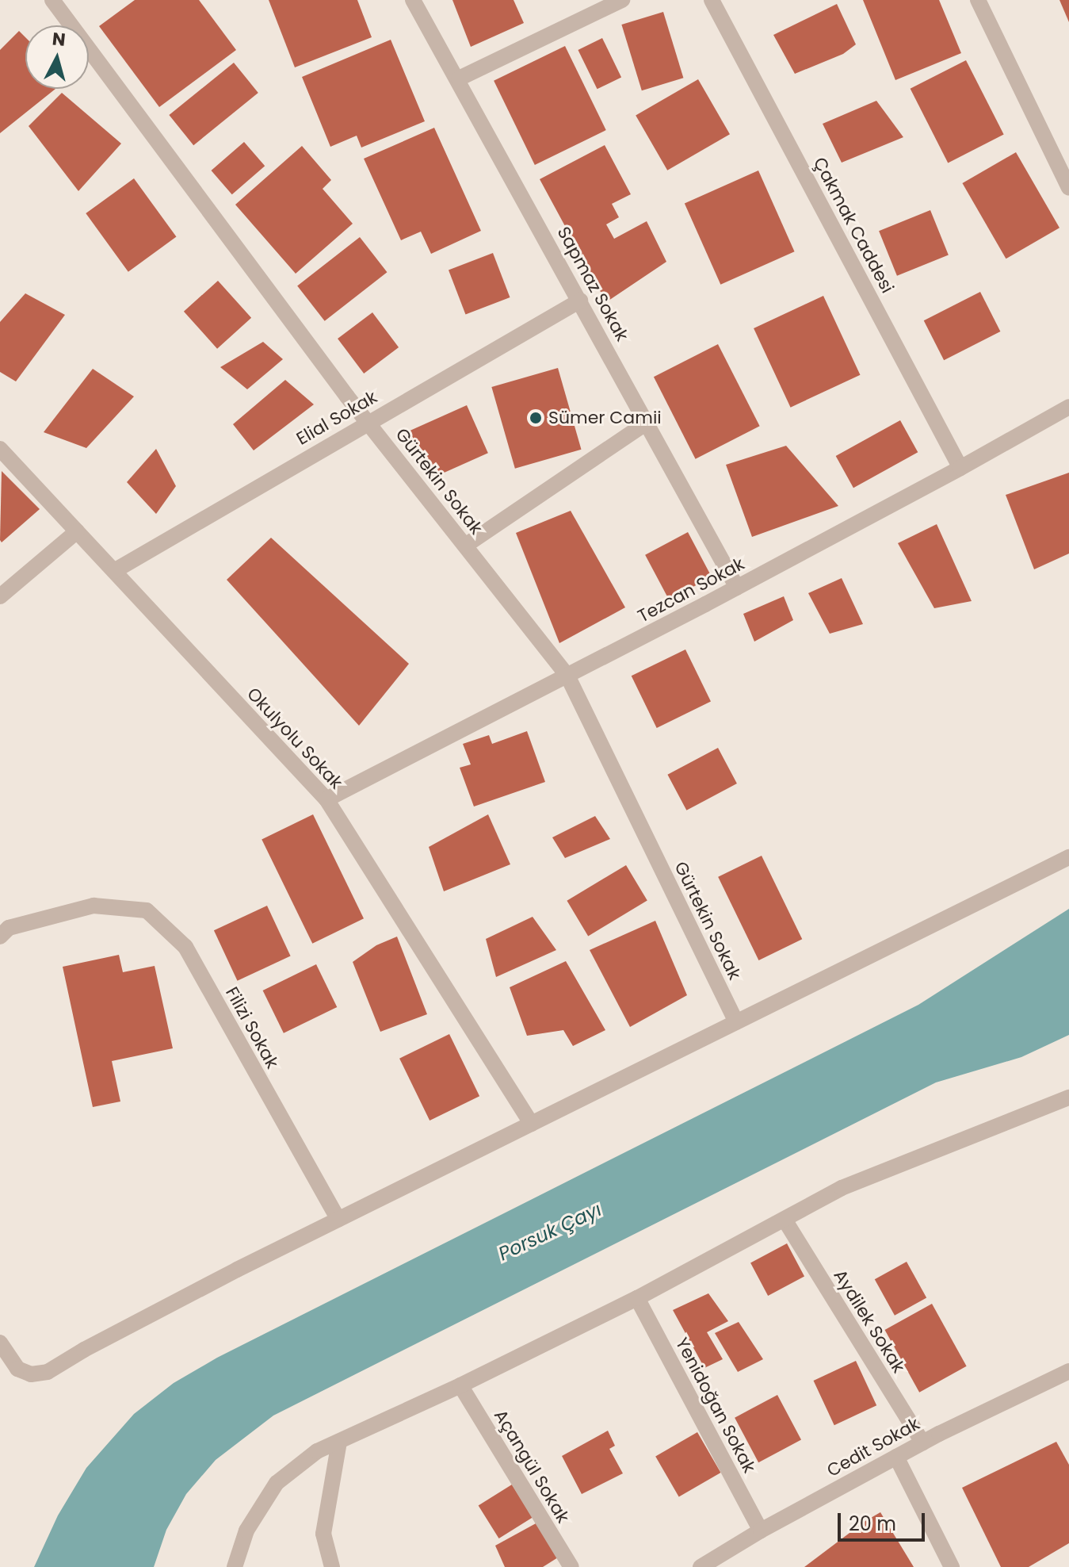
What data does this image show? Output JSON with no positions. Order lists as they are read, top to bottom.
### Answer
{
  "streets": {
    "street": [
      "Çakmak Caddesi",
      "Sapmaz Sokak",
      "Elial Sokak",
      "Gürtekin Sokak",
      "Tezcan Sokak",
      "Okulyolu Sokak",
      "Filizi Sokak",
      "Aydilek Sokak",
      "Yenidoğan Sokak",
      "Cedit Sokak",
      "Açangül Sokak"
    ]
  },
  "crossings": [
    ["Çakmak Caddesi", "Tezcan Sokak"],
    ["Sapmaz Sokak", "Elial Sokak"],
    ["Sapmaz Sokak", "Tezcan Sokak"],
    ["Elial Sokak", "Gürtekin Sokak"],
    ["Elial Sokak", "Okulyolu Sokak"],
    ["Gürtekin Sokak", "Tezcan Sokak"],
    ["Tezcan Sokak", "Okulyolu Sokak"],
    ["Aydilek Sokak", "Cedit Sokak"],
    ["Yenidoğan Sokak", "Cedit Sokak"]
  ],
  "water": ["Porsuk Çayı"],
  "places": ["Sümer Camii"],
  "scale_bar": "20 m",
  "north": "top"
}
